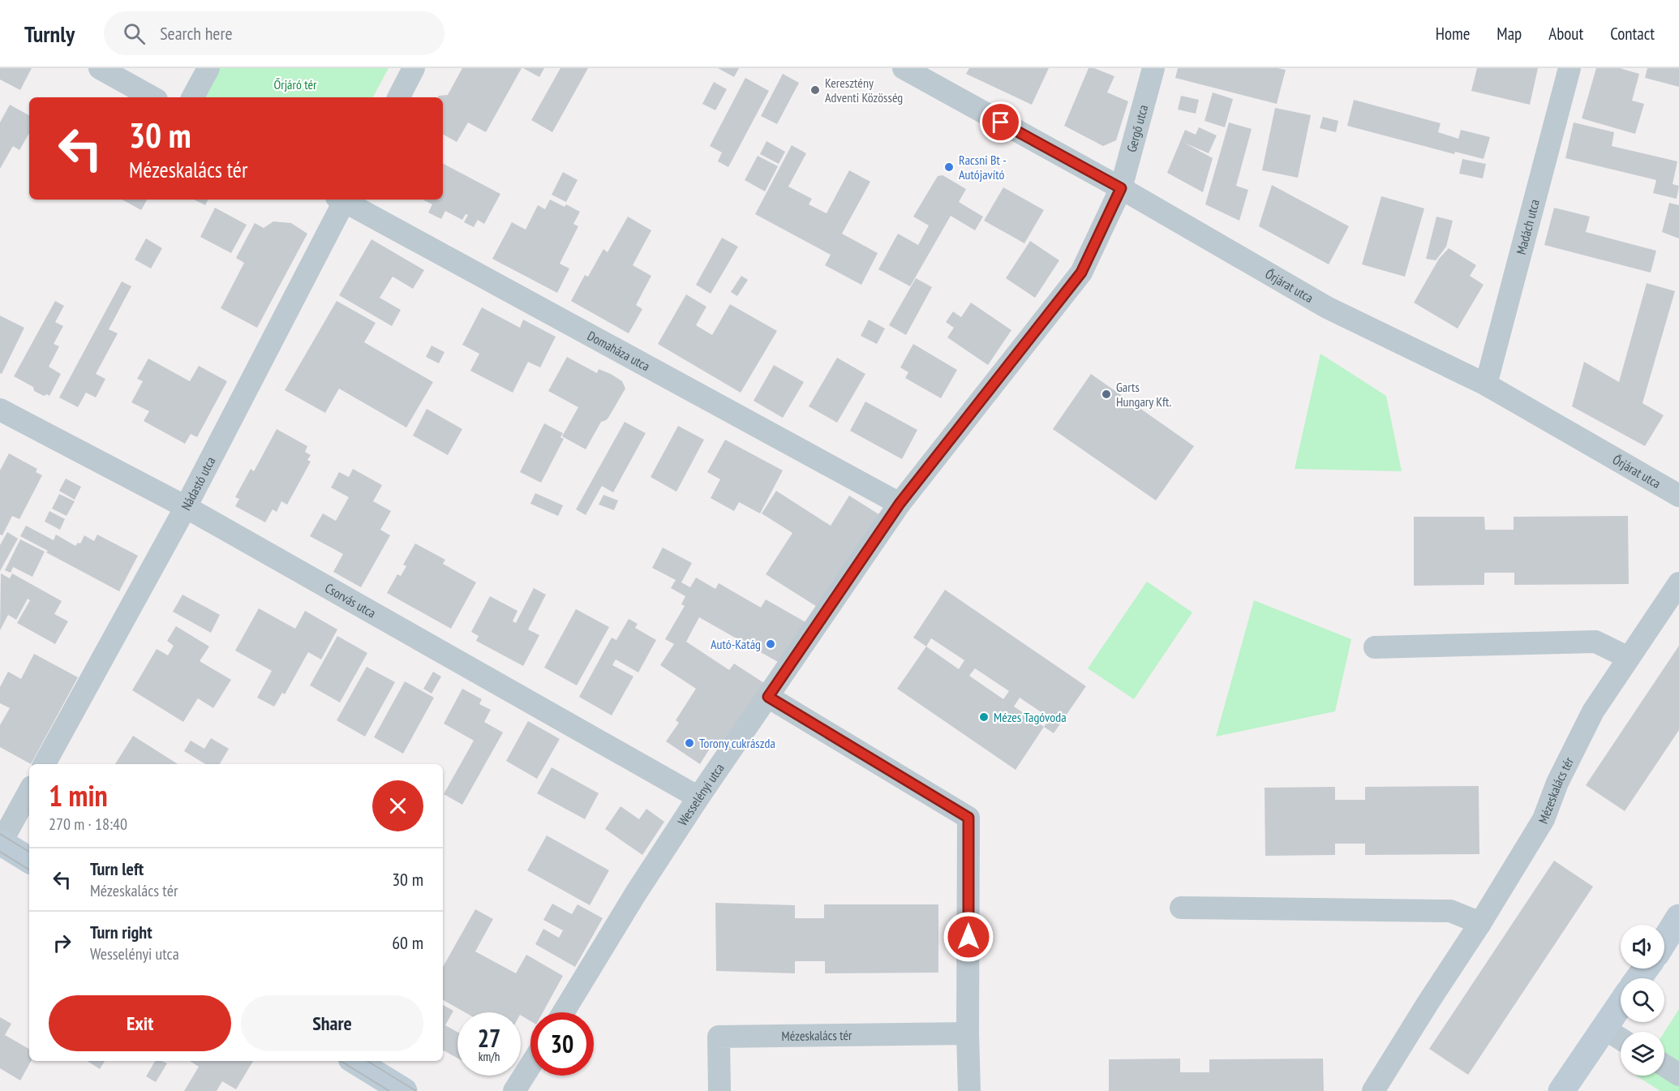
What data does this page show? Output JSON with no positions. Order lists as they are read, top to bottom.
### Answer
{
  "streets": {
    "street": [
      "Gergő utca",
      "Madách utca",
      "Őrjárat utca",
      "Domaháza utca",
      "Nádastó utca",
      "Csorvás utca",
      "Mézeskalács tér",
      "Wesselényi utca"
    ]
  },
  "crossings": [
    ["Gergő utca", "Őrjárat utca"],
    ["Gergő utca", "Wesselényi utca"],
    ["Madách utca", "Őrjárat utca"],
    ["Őrjárat utca", "Wesselényi utca"],
    ["Domaháza utca", "Wesselényi utca"],
    ["Nádastó utca", "Csorvás utca"],
    ["Csorvás utca", "Wesselényi utca"]
  ],
  "parks": ["Őrjáró tér"],
  "places": [
    "Keresztény Adventi Közösség",
    "Racsni Bt - Autójavító",
    "Garts Hungary Kft.",
    "Autó-Katág",
    "Mézes Tagóvoda",
    "Torony cukrászda"
  ],
  "page": {
    "header": "Turnly",
    "search": "Search here",
    "nav": [
      "Home",
      "Map",
      "About",
      "Contact"
    ],
    "turn": ["30 m", "Mézeskalács tér"],
    "heading": ["1 min", "270 m · 18:40"],
    "list": [
      {
        "name": "Turn left",
        "note": "Mézeskalács tér",
        "value": "30 m"
      },
      {
        "name": "Turn right",
        "note": "Wesselényi utca",
        "value": "60 m"
      }
    ],
    "buttons": ["Exit", "Share"],
    "speed": "27 km/h",
    "limit": "30"
  }
}
